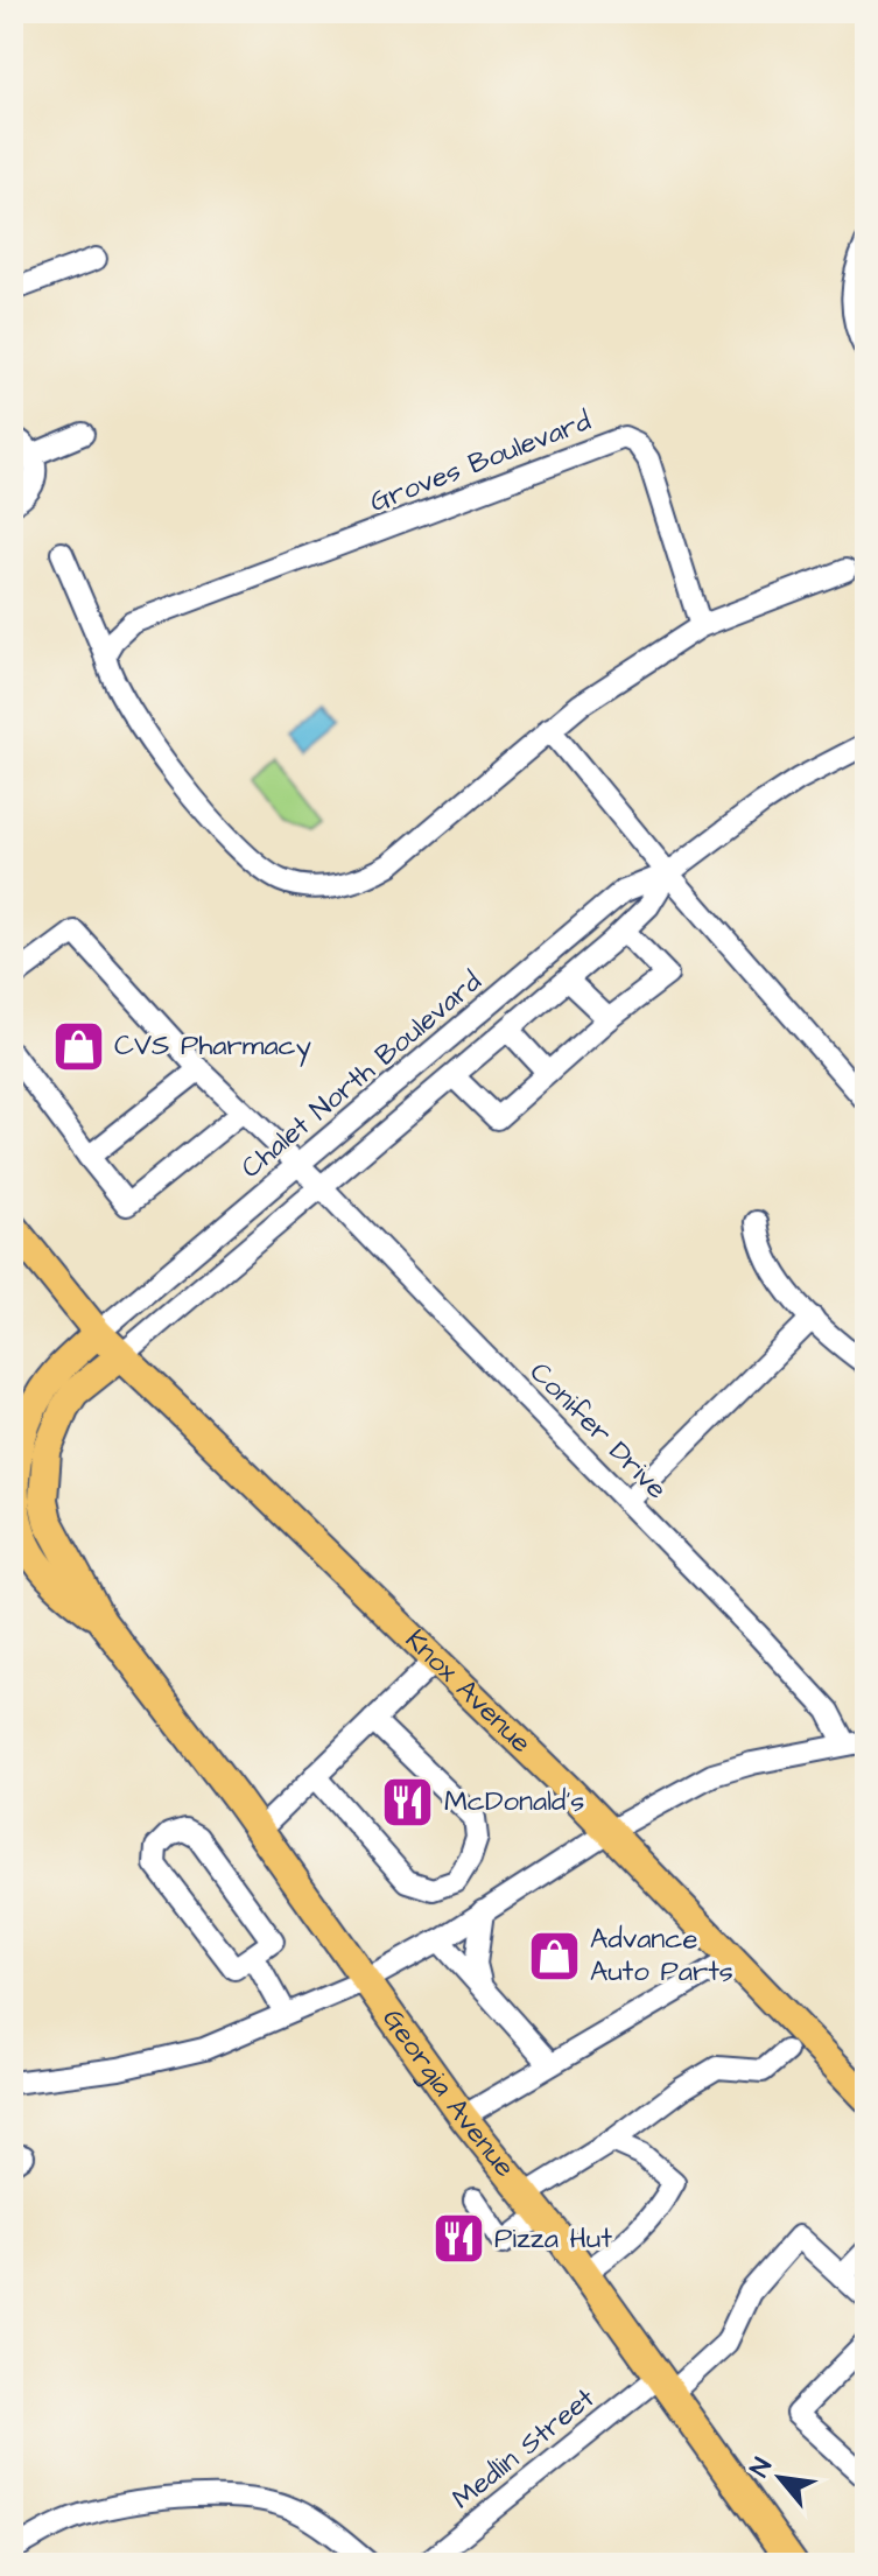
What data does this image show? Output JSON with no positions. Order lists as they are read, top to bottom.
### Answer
{
  "streets": {
    "main road": ["Knox Avenue", "Georgia Avenue"],
    "street": [
      "Groves Boulevard",
      "Chalet North Boulevard",
      "Conifer Drive",
      "Medlin Street"
    ]
  },
  "crossings": [
    ["Chalet North Boulevard", "Conifer Drive"],
    ["Chalet North Boulevard", "Knox Avenue"],
    ["Chalet North Boulevard", "Georgia Avenue"],
    ["Knox Avenue", "Georgia Avenue"],
    ["Georgia Avenue", "Medlin Street"]
  ],
  "places": {
    "shop": ["CVS Pharmacy", "Advance Auto Parts"],
    "restaurant": ["McDonald's", "Pizza Hut"]
  },
  "north": "top left"
}
